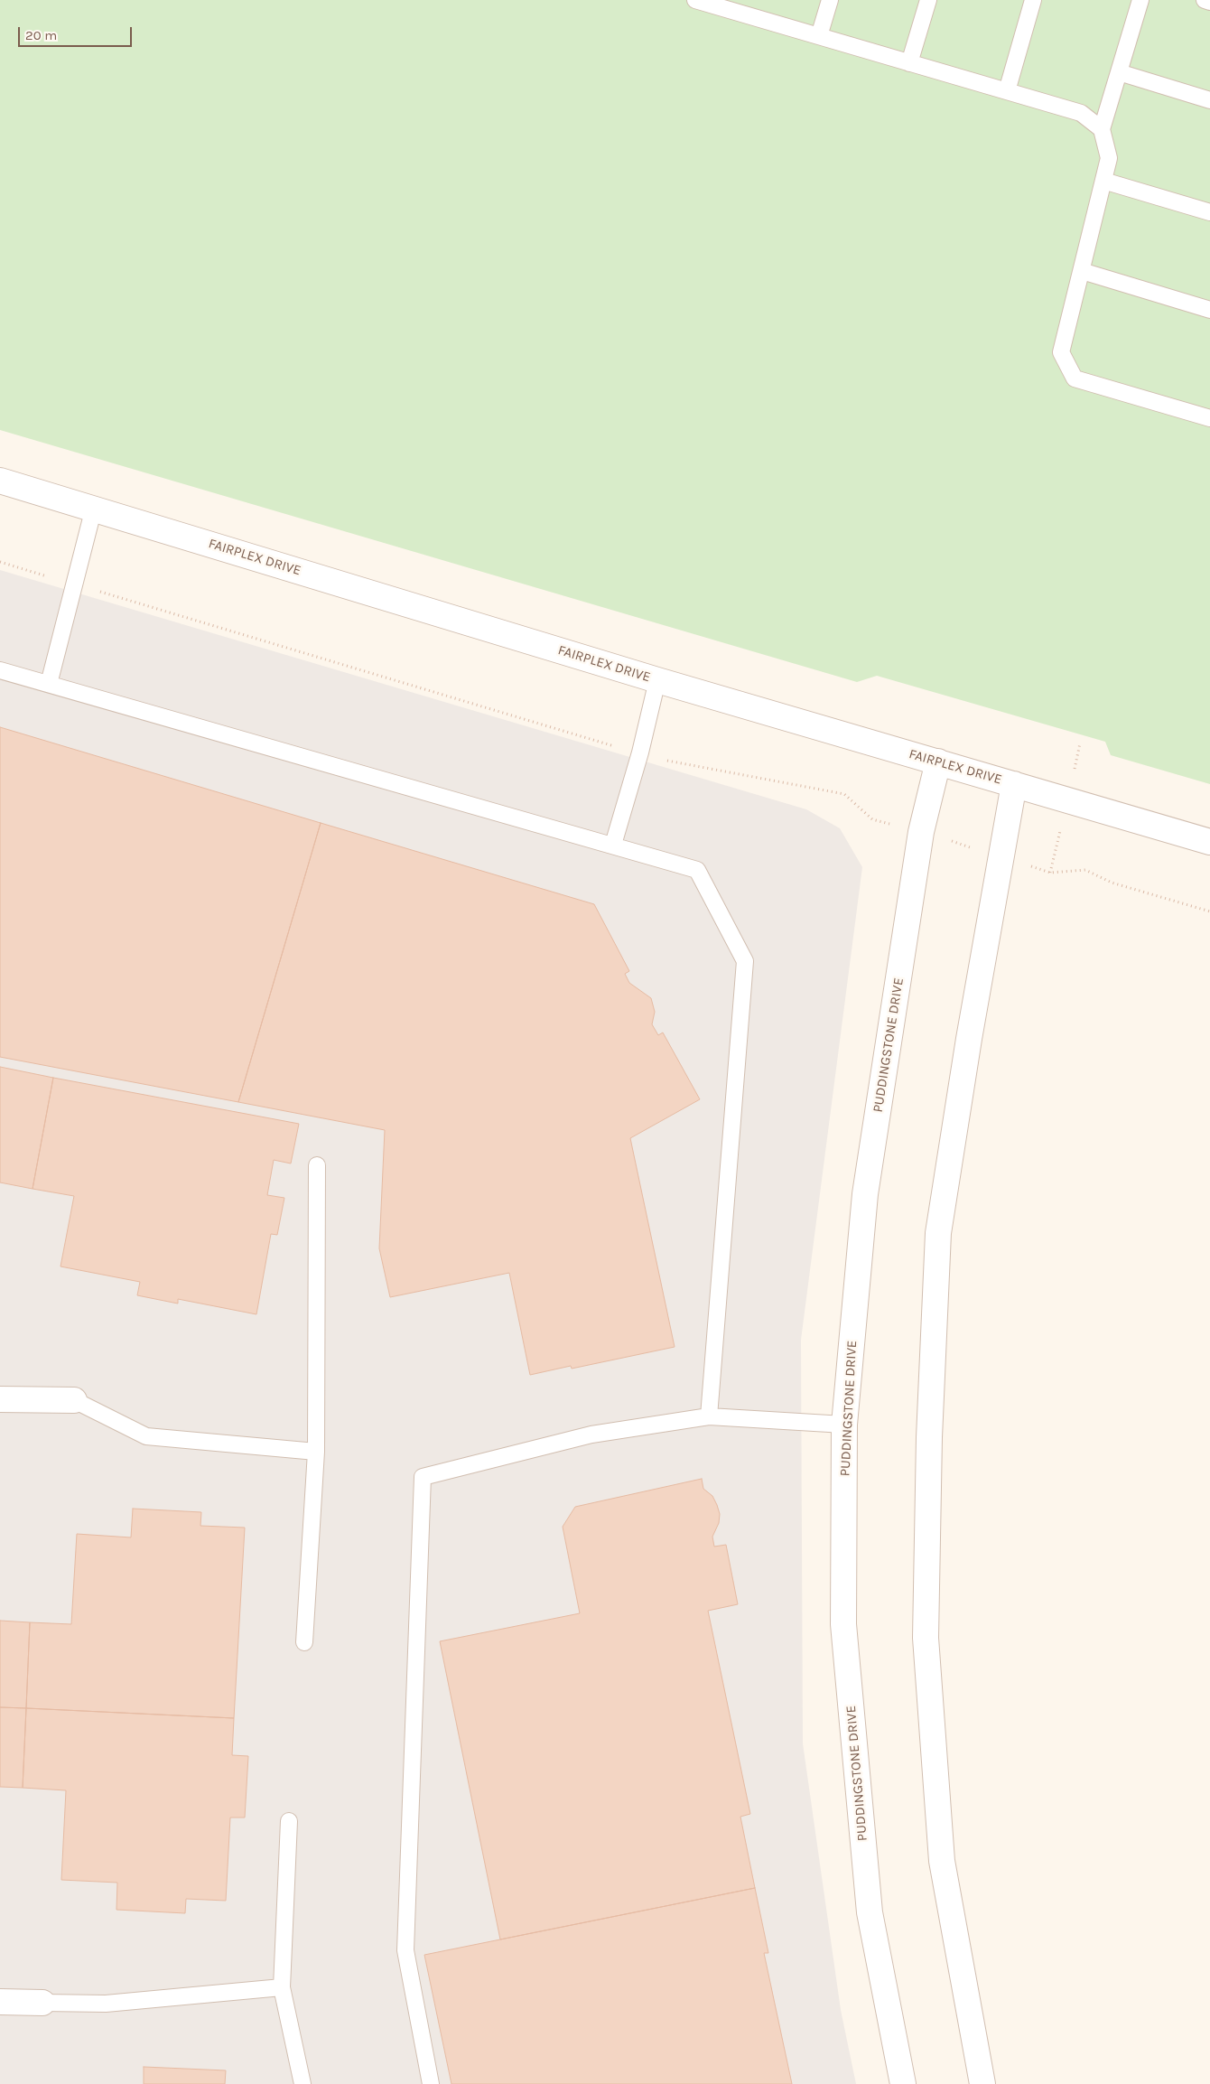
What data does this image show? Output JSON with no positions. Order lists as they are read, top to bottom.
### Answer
{
  "streets": {
    "street": ["FAIRPLEX DRIVE", "PUDDINGSTONE DRIVE"]
  },
  "crossings": [
    ["FAIRPLEX DRIVE", "PUDDINGSTONE DRIVE"]
  ],
  "scale_bar": "20 m"
}
